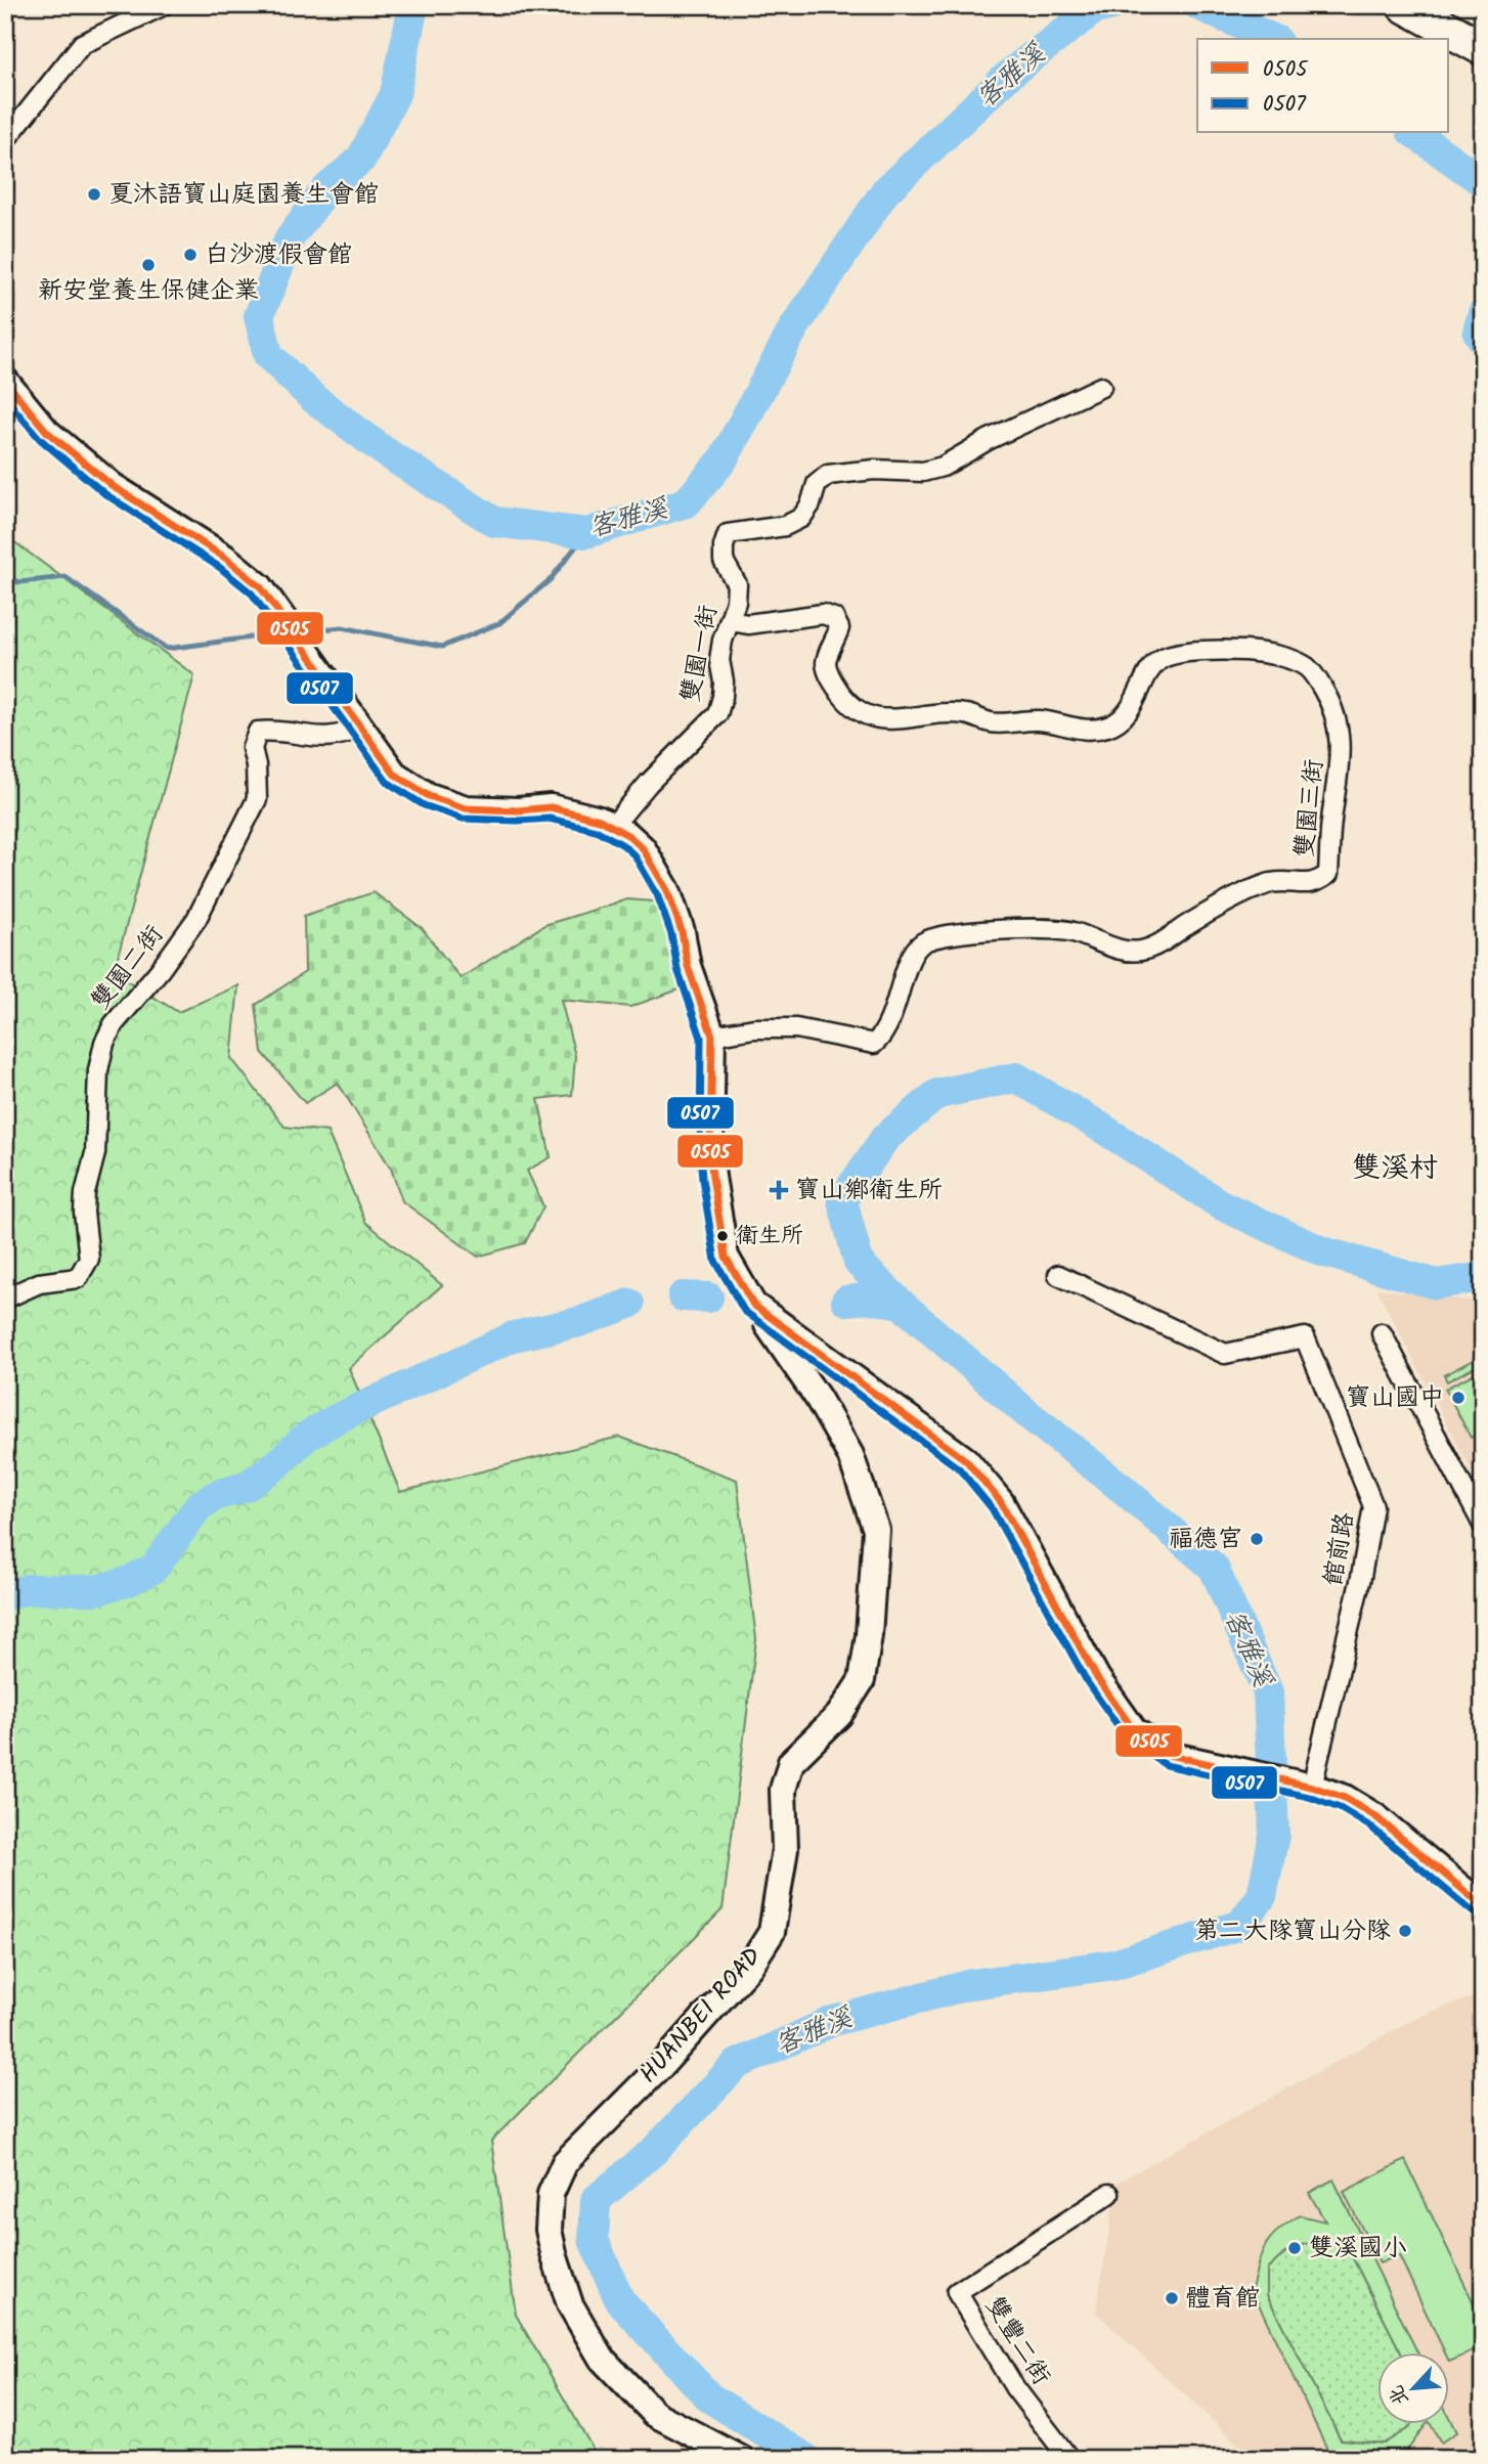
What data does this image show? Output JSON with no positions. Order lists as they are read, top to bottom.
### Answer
{
  "streets": {
    "street": [
      "雙園一街",
      "雙園三街",
      "雙園二街",
      "館前路",
      "HUANBEI ROAD",
      "雙豐二街"
    ]
  },
  "crossings": [
    ["雙園一街", "雙園三街"],
    ["雙園三街", "HUANBEI ROAD"]
  ],
  "districts": ["雙溪村"],
  "water": ["客雅溪"],
  "places": {
    "other": [
      "夏沐語寶山庭園養生會館",
      "白沙渡假會館",
      "新安堂養生保健企業",
      "衛生所",
      "寶山國中",
      "福德宮",
      "第二大隊寶山分隊",
      "雙溪國小",
      "體育館"
    ],
    "health": ["寶山鄉衛生所"]
  },
  "lines": ["transit line 0505", "transit line 0507"],
  "legend": ["0505", "0507"],
  "north": "bottom left"
}
